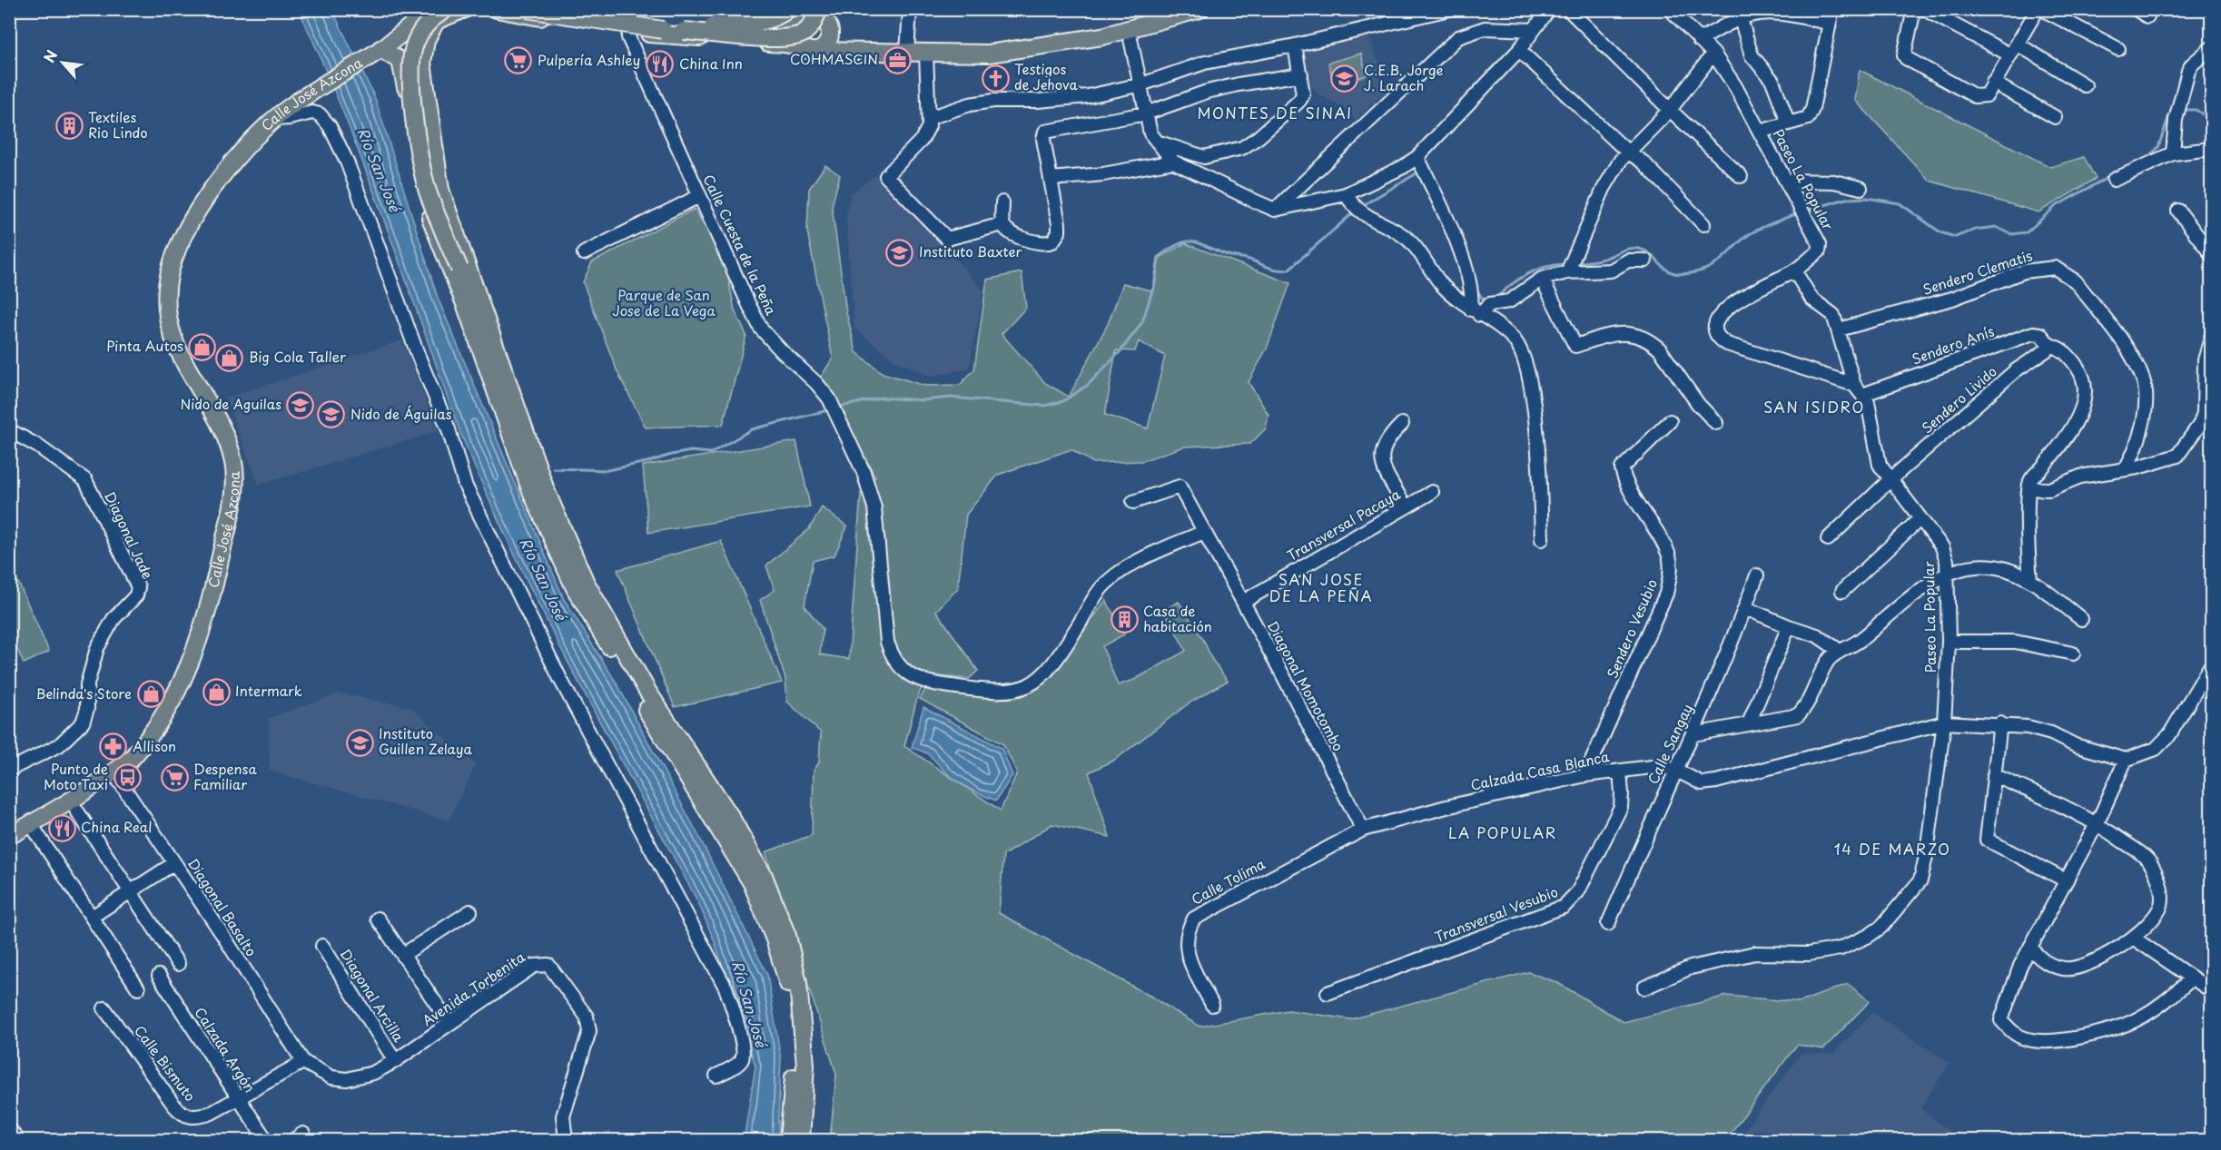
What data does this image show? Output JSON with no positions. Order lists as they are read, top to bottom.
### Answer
{
  "streets": {
    "main road": ["Calle José Azcona"],
    "street": [
      "Paseo La Popular",
      "Calle Cuesta de la Peña",
      "Sendero Clematis",
      "Sendero Anís",
      "Sendero Livido",
      "Transversal Pacaya",
      "Diagonal Jade",
      "Sendero Vesubio",
      "Diagonal Momotombo",
      "Calle Sangay",
      "Calzada Casa Blanca",
      "Calle Tolima",
      "Diagonal Basalto",
      "Transversal Vesubio",
      "Avenida Torbenita",
      "Diagonal Arcilla",
      "Calzada Argón",
      "Calle Bismuto"
    ]
  },
  "crossings": [
    ["Calle José Azcona", "Diagonal Basalto"],
    ["Paseo La Popular", "Sendero Anís"],
    ["Paseo La Popular", "Sendero Livido"],
    ["Paseo La Popular", "Calzada Casa Blanca"],
    ["Calle Cuesta de la Peña", "Diagonal Momotombo"],
    ["Sendero Anís", "Sendero Livido"],
    ["Transversal Pacaya", "Diagonal Momotombo"],
    ["Sendero Vesubio", "Calzada Casa Blanca"],
    ["Diagonal Momotombo", "Calzada Casa Blanca"],
    ["Diagonal Momotombo", "Calle Tolima"],
    ["Calle Sangay", "Calzada Casa Blanca"],
    ["Calzada Casa Blanca", "Calle Tolima"],
    ["Calzada Casa Blanca", "Transversal Vesubio"],
    ["Diagonal Basalto", "Avenida Torbenita"],
    ["Avenida Torbenita", "Diagonal Arcilla"],
    ["Calzada Argón", "Calle Bismuto"]
  ],
  "districts": [
    "MONTES DE SINAI",
    "SAN ISIDRO",
    "SAN JOSE DE LA PEÑA",
    "LA POPULAR",
    "14 DE MARZO"
  ],
  "water": ["Río San José"],
  "parks": ["Parque de San Jose de La Vega"],
  "places": {
    "office": ["COHMASCIN"],
    "supermarket": ["Pulpería Ashley", "Despensa Familiar"],
    "restaurant": ["China Inn", "China Real"],
    "church": ["Testigos de Jehova"],
    "school or university": [
      "C.E.B. Jorge J. Larach",
      "Instituto Baxter",
      "Nido de Aguilas",
      "Nido de Águilas",
      "Instituto Guillen Zelaya"
    ],
    "building": ["Textiles Rio Lindo", "Casa de habitación"],
    "shop": [
      "Pinta Autos",
      "Big Cola Taller",
      "Intermark",
      "Belinda's Store"
    ],
    "pharmacy": ["Allison"],
    "bus stop": ["Punto de Moto Taxi"]
  },
  "north": "top left"
}
